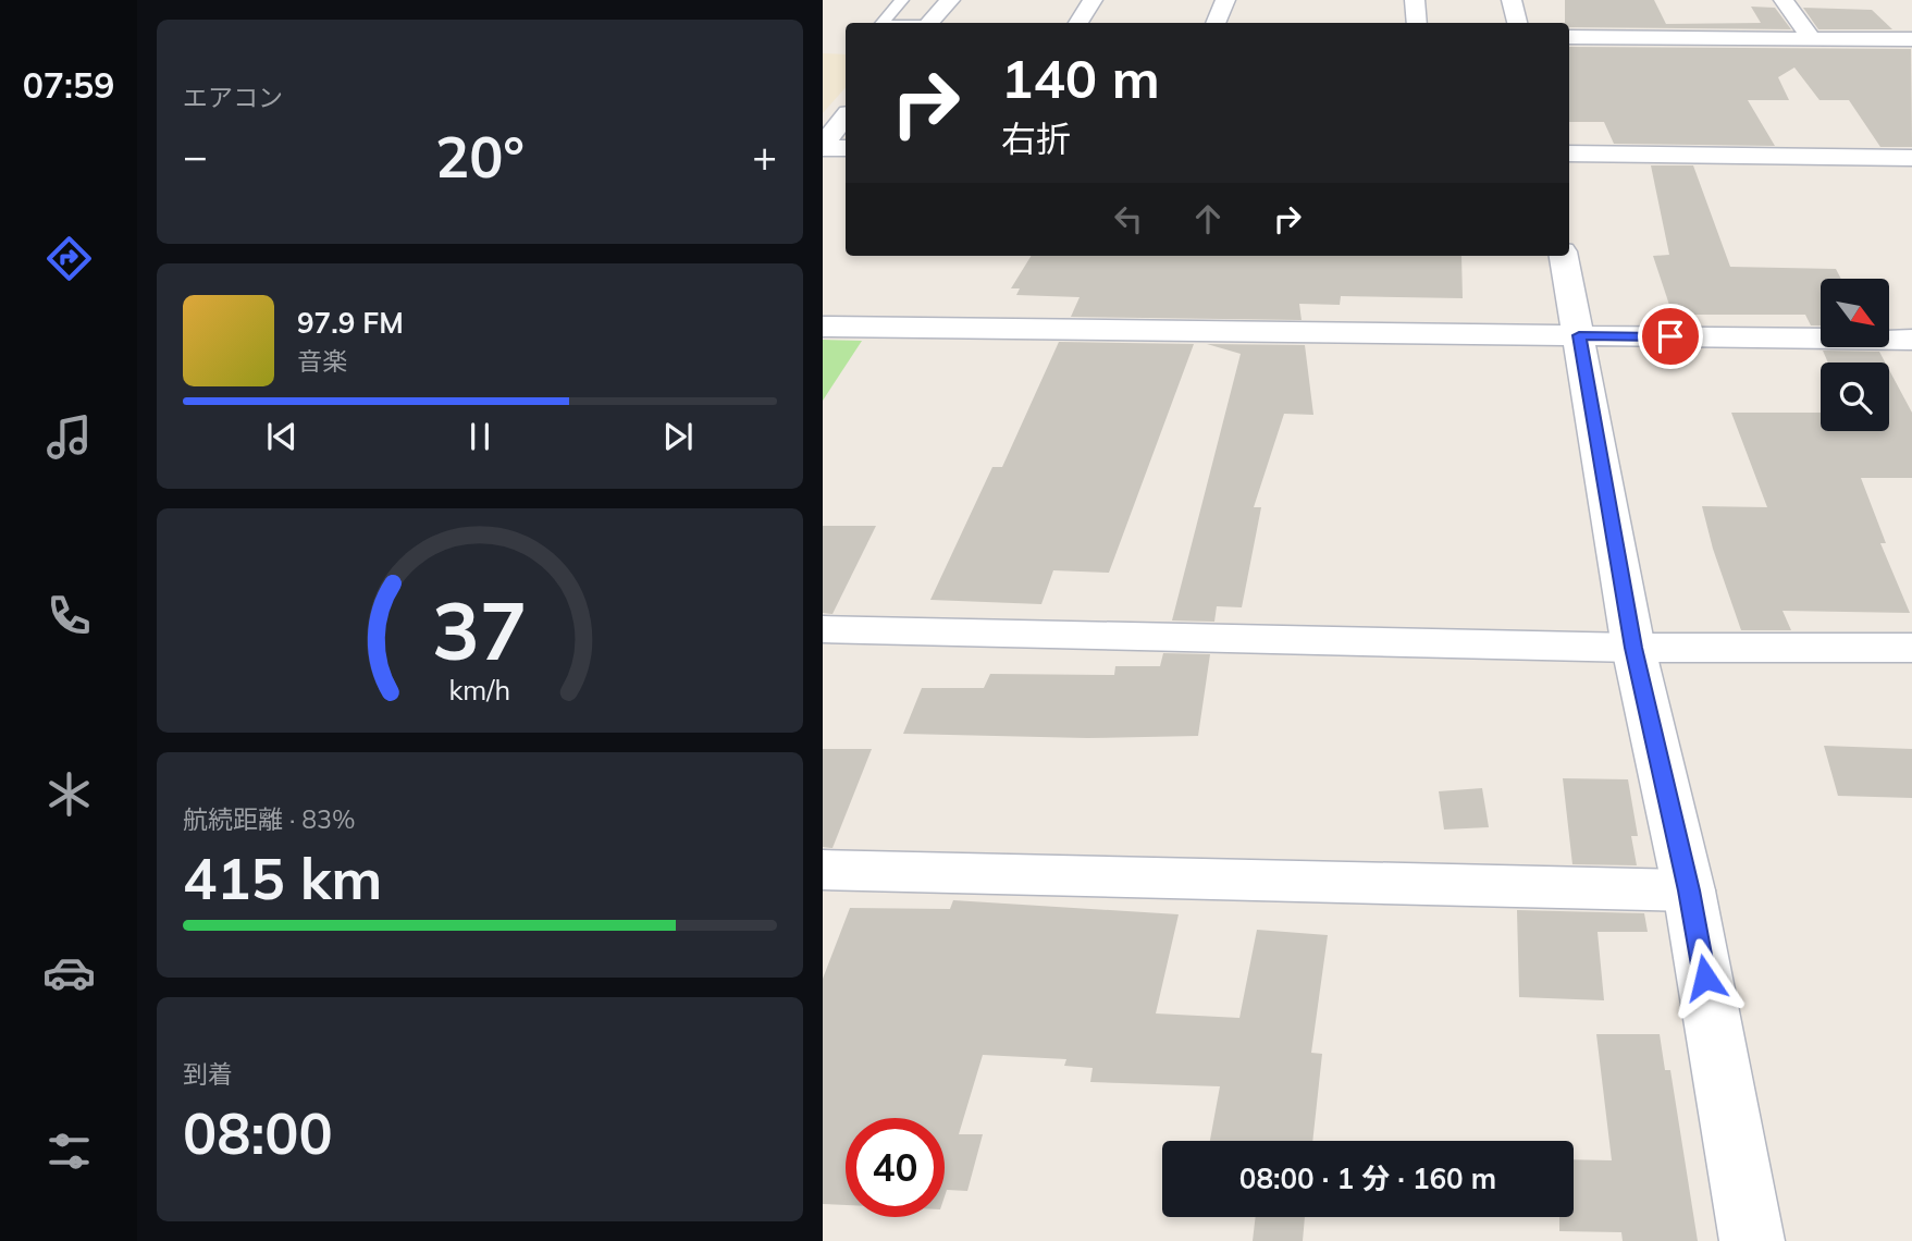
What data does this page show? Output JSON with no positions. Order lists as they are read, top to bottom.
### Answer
{
  "north": "bottom right",
  "page": {
    "tabs": "07:59",
    "tile": [
      "エアコン",
      ["航続距離 · 83%", "415 km"],
      ["到着", "08:00"]
    ],
    "turn": ["140 m", "右折"],
    "heat": ["−", "20°", "+"],
    "song": ["97.9 FM", "音楽"],
    "limit": "40",
    "trip": "08:00 · 1 分 · 160 m",
    "gauge": ["37", "km/h"]
  }
}
